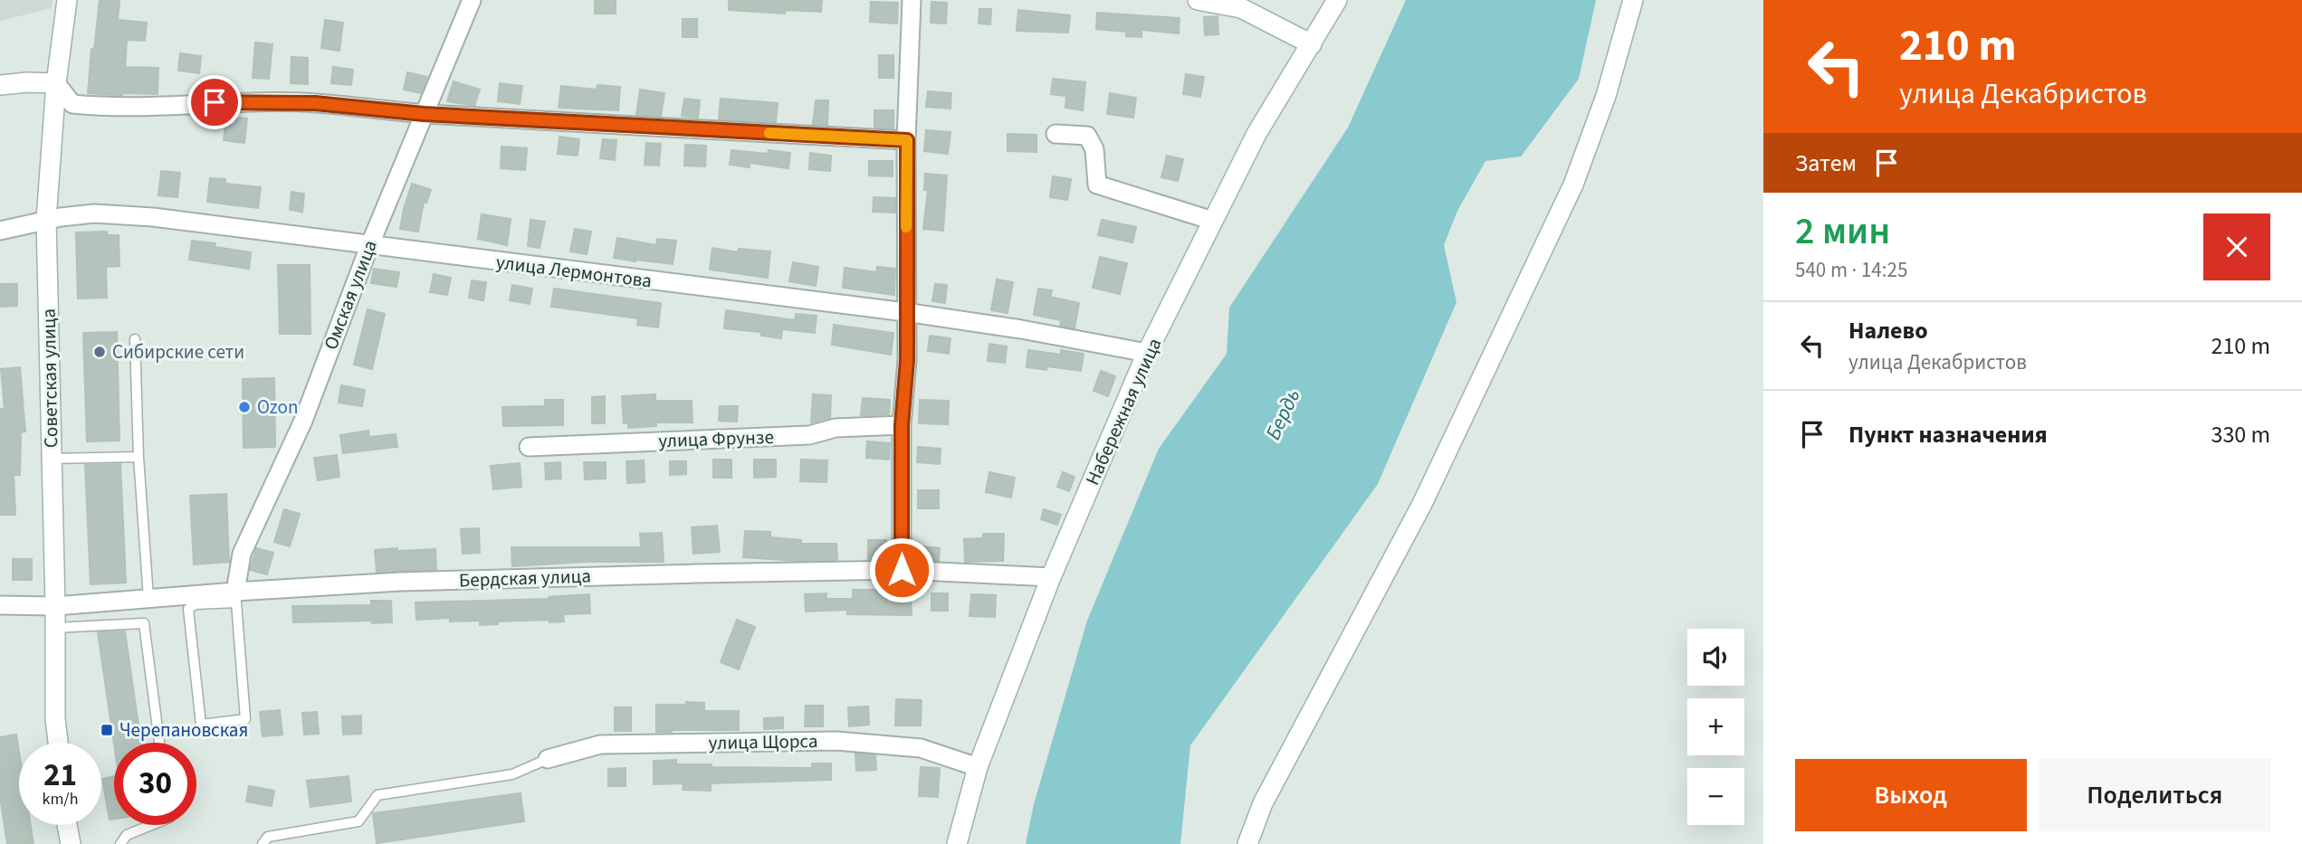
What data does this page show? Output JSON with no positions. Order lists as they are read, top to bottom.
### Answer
{
  "streets": {
    "street": [
      "улица Лермонтова",
      "Омская улица",
      "Советская улица",
      "Набережная улица",
      "улица Фрунзе",
      "Бердская улица",
      "улица Щорса"
    ]
  },
  "crossings": [
    ["улица Лермонтова", "Омская улица"],
    ["улица Лермонтова", "Советская улица"],
    ["улица Лермонтова", "Набережная улица"],
    ["Омская улица", "Бердская улица"],
    ["Советская улица", "Бердская улица"],
    ["Набережная улица", "Бердская улица"],
    ["Набережная улица", "улица Щорса"]
  ],
  "water": ["Бердь"],
  "places": {
    "other": ["Сибирские сети", "Ozon"],
    "transit": ["Черепановская"]
  },
  "page": {
    "turn": ["210 m", "улица Декабристов"],
    "then": "Затем",
    "heading": ["2 мин", "540 m · 14:25"],
    "list": [
      {
        "name": "Налево",
        "note": "улица Декабристов",
        "value": "210 m"
      },
      {
        "name": "Пункт назначения",
        "value": "330 m"
      }
    ],
    "map_buttons": ["+", "−"],
    "speed": "21 km/h",
    "limit": "30",
    "buttons": ["Выход", "Поделиться"]
  }
}
